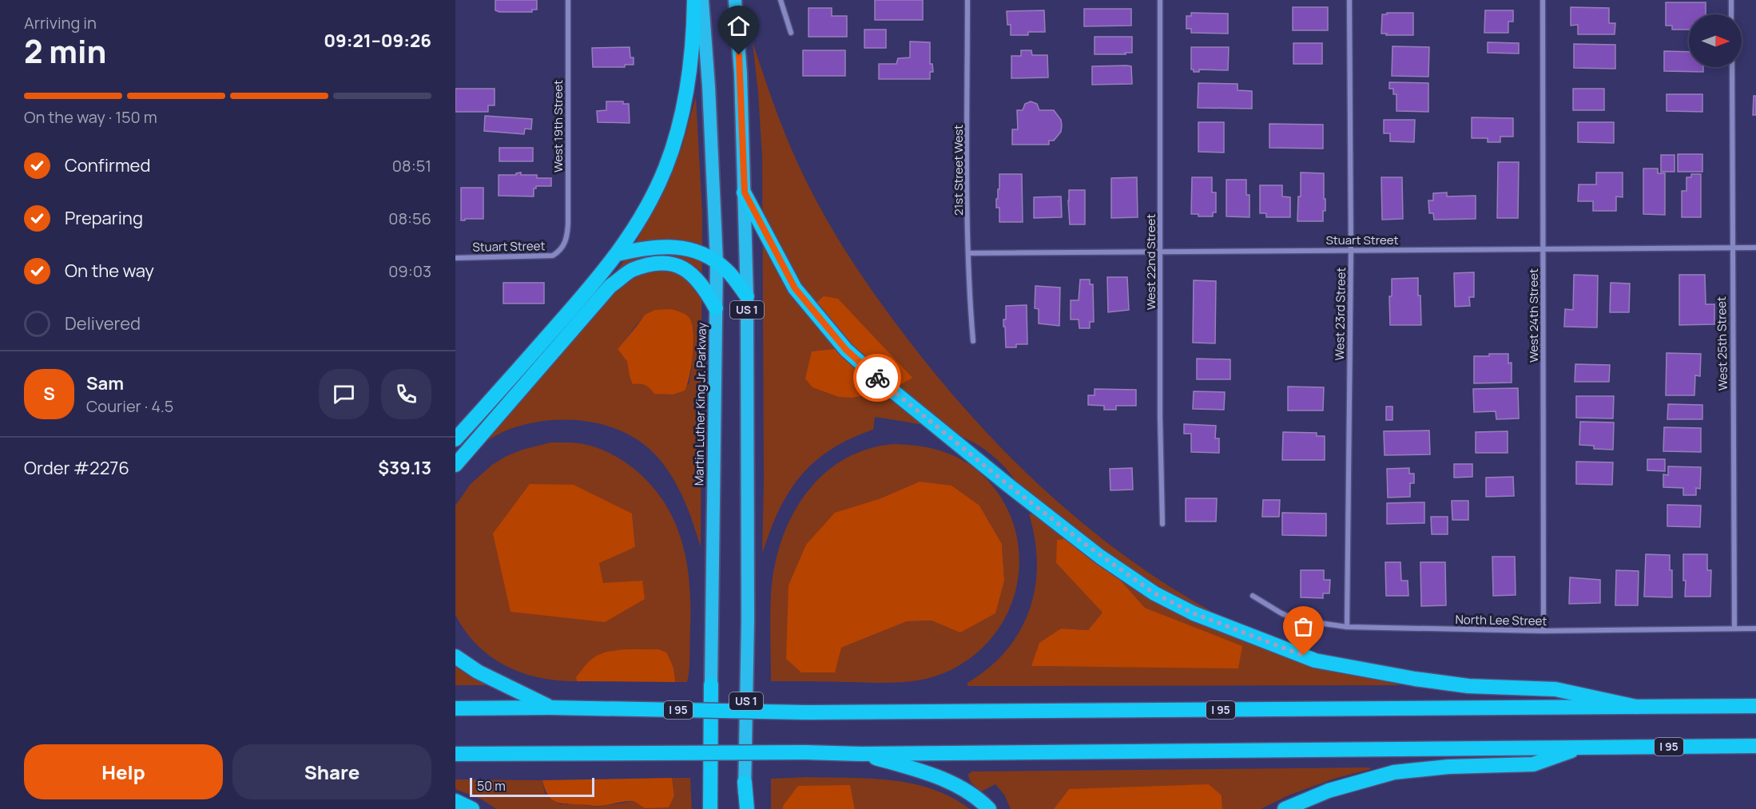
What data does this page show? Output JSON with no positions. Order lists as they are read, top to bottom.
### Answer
{
  "streets": {
    "highway": ["US 1", "Martin Luther King Jr. Parkway", "I 95"],
    "street": [
      "West 19th Street",
      "21st Street West",
      "Stuart Street",
      "West 22nd Street",
      "West 23rd Street",
      "West 24th Street",
      "West 25th Street",
      "North Lee Street"
    ]
  },
  "crossings": [
    ["West 19th Street", "Stuart Street"],
    ["21st Street West", "Stuart Street"],
    ["Stuart Street", "West 22nd Street"],
    ["Stuart Street", "West 23rd Street"],
    ["Stuart Street", "West 24th Street"],
    ["Stuart Street", "West 25th Street"],
    ["West 23rd Street", "North Lee Street"],
    ["West 24th Street", "North Lee Street"],
    ["West 25th Street", "North Lee Street"]
  ],
  "scale_bar": "50 m",
  "north": "right",
  "page": {
    "heading": ["2 min", "Arriving in", "09:21–09:26"],
    "panel": [
      "Sam",
      "Courier · 4.5",
      "Order #2276",
      "$39.13"
    ],
    "bar": "On the way · 150 m",
    "list": [
      ["Confirmed", "08:51"],
      ["Preparing", "08:56"],
      ["On the way", "09:03"],
      "Delivered"
    ],
    "round": "S",
    "buttons": ["Help", "Share"],
    "scale": "50 m"
  }
}
